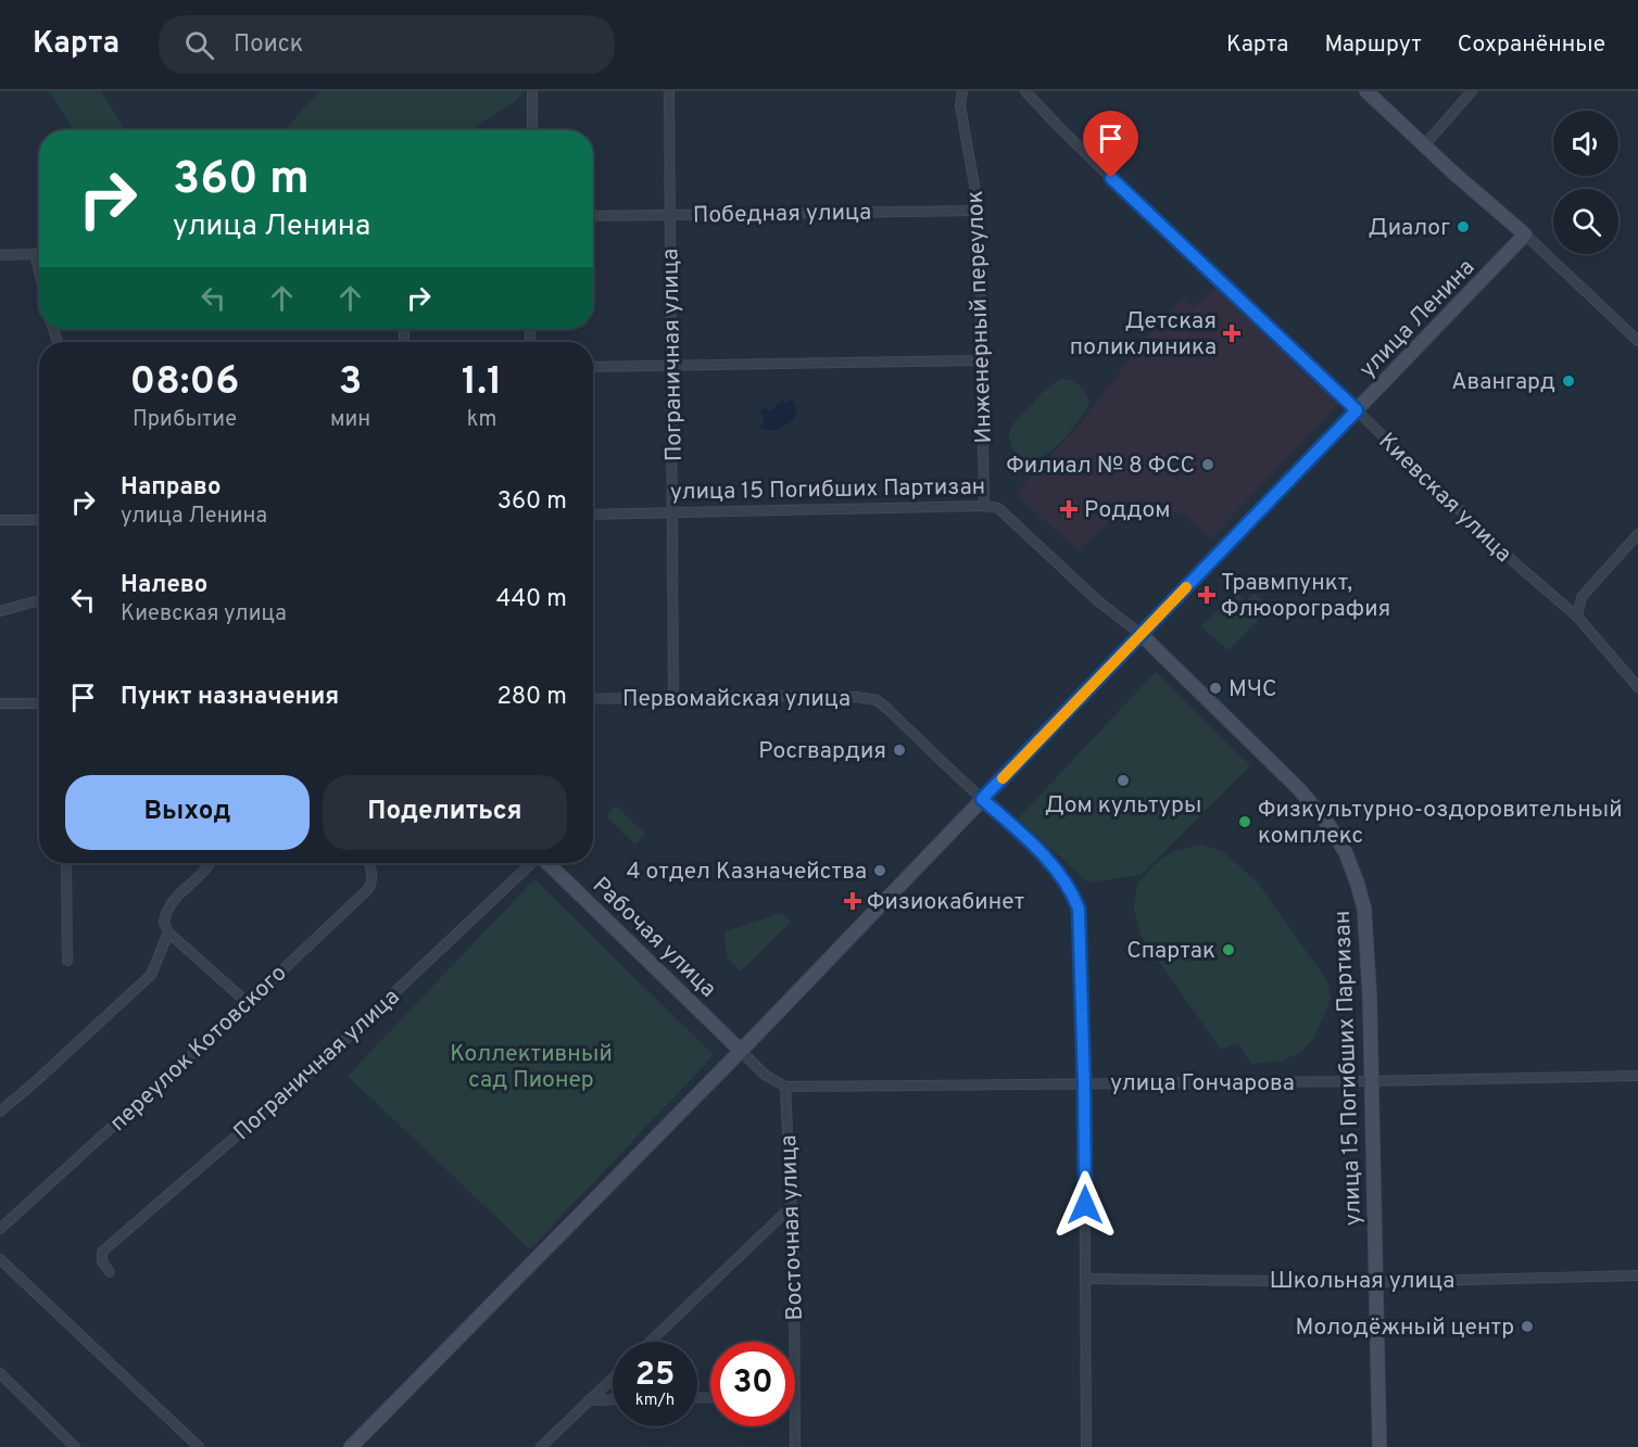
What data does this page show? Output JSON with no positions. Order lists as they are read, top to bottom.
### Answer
{
  "streets": {
    "main road": ["улица Ленина", "улица 15 Погибших Партизан", "Рабочая улица"],
    "street": [
      "Победная улица",
      "Инженерный переулок",
      "Пограничная улица",
      "Киевская улица",
      "Первомайская улица",
      "переулок Котовского",
      "улица Гончарова",
      "Восточная улица",
      "Школьная улица"
    ]
  },
  "crossings": [
    ["Победная улица", "Инженерный переулок"],
    ["Победная улица", "Пограничная улица"],
    ["Инженерный переулок", "улица 15 Погибших Партизан"],
    ["улица Ленина", "улица 15 Погибших Партизан"],
    ["улица Ленина", "Киевская улица"],
    ["улица Ленина", "Первомайская улица"],
    ["улица Ленина", "Рабочая улица"],
    ["Пограничная улица", "улица 15 Погибших Партизан"],
    ["Пограничная улица", "Первомайская улица"],
    ["улица 15 Погибших Партизан", "улица Гончарова"],
    ["улица 15 Погибших Партизан", "Школьная улица"],
    ["Первомайская улица", "улица Гончарова"],
    ["Первомайская улица", "Школьная улица"],
    ["улица Гончарова", "Восточная улица"]
  ],
  "parks": ["Коллективный сад Пионер"],
  "places": {
    "other": [
      "Диалог",
      "Авангард",
      "Филиал № 8 ФСС",
      "МЧС",
      "Росгвардия",
      "Дом культуры",
      "Физкультурно-оздоровительный комплекс",
      "4 отдел Казначейства",
      "Спартак",
      "Молодёжный центр"
    ],
    "health": [
      "Детская поликлиника",
      "Роддом",
      "Травмпункт, Флюорография",
      "Физиокабинет"
    ]
  },
  "page": {
    "header": "Карта",
    "search": "Поиск",
    "nav": ["Карта", "Маршрут", "Сохранённые"],
    "turn": ["360 m", "улица Ленина"],
    "eta": [
      "08:06",
      "Прибытие",
      "3",
      "мин",
      "1.1",
      "km"
    ],
    "list": [
      {
        "name": "Направо",
        "note": "улица Ленина",
        "value": "360 m"
      },
      {
        "name": "Налево",
        "note": "Киевская улица",
        "value": "440 m"
      },
      {
        "name": "Пункт назначения",
        "value": "280 m"
      }
    ],
    "buttons": ["Выход", "Поделиться"],
    "speed": "25 km/h",
    "limit": "30"
  }
}
